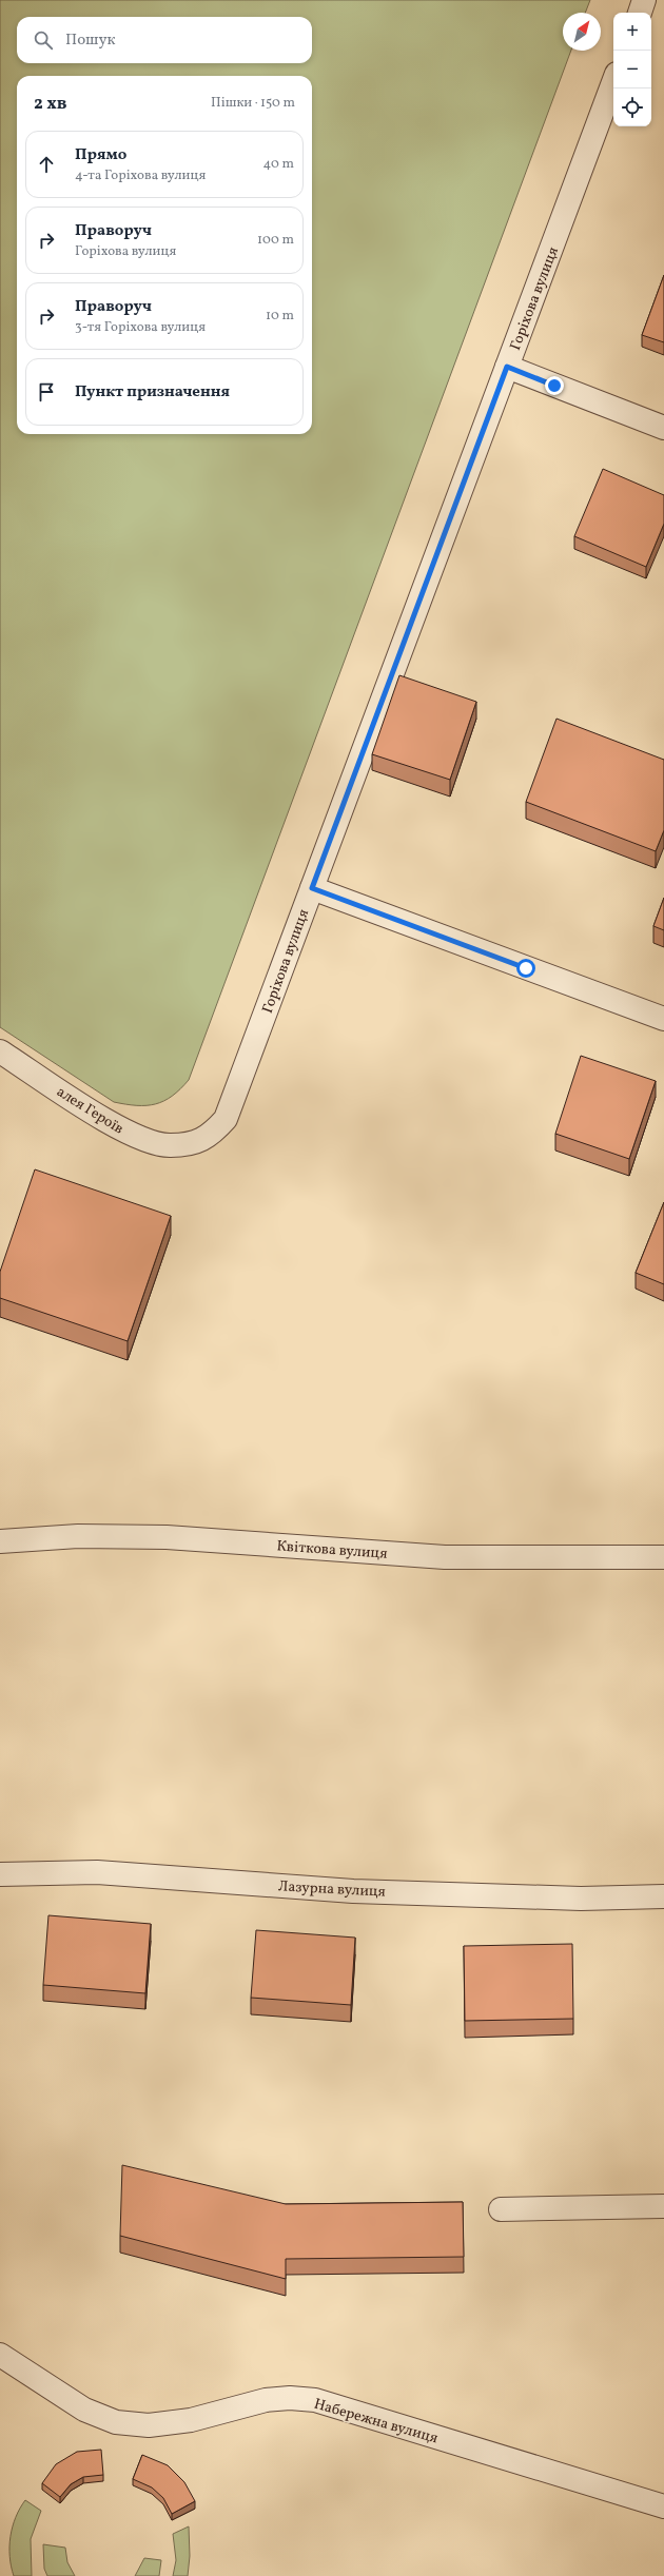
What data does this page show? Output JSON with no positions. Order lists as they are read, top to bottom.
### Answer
{
  "streets": {
    "street": [
      "Горіхова вулиця",
      "алея Героїв",
      "Квіткова вулиця",
      "Лазурна вулиця",
      "Набережна вулиця"
    ]
  },
  "crossings": [
    ["Горіхова вулиця", "алея Героїв"]
  ],
  "north": "top right",
  "page": {
    "map_buttons": ["+", "−"],
    "search": "Пошук",
    "heading": ["2 хв", "Пішки · 150 m"],
    "list": [
      ["Прямо", "4-та Горіхова вулиця", "40 m"],
      ["Праворуч", "Горіхова вулиця", "100 m"],
      ["Праворуч", "3-тя Горіхова вулиця", "10 m"],
      "Пункт призначення"
    ]
  }
}
